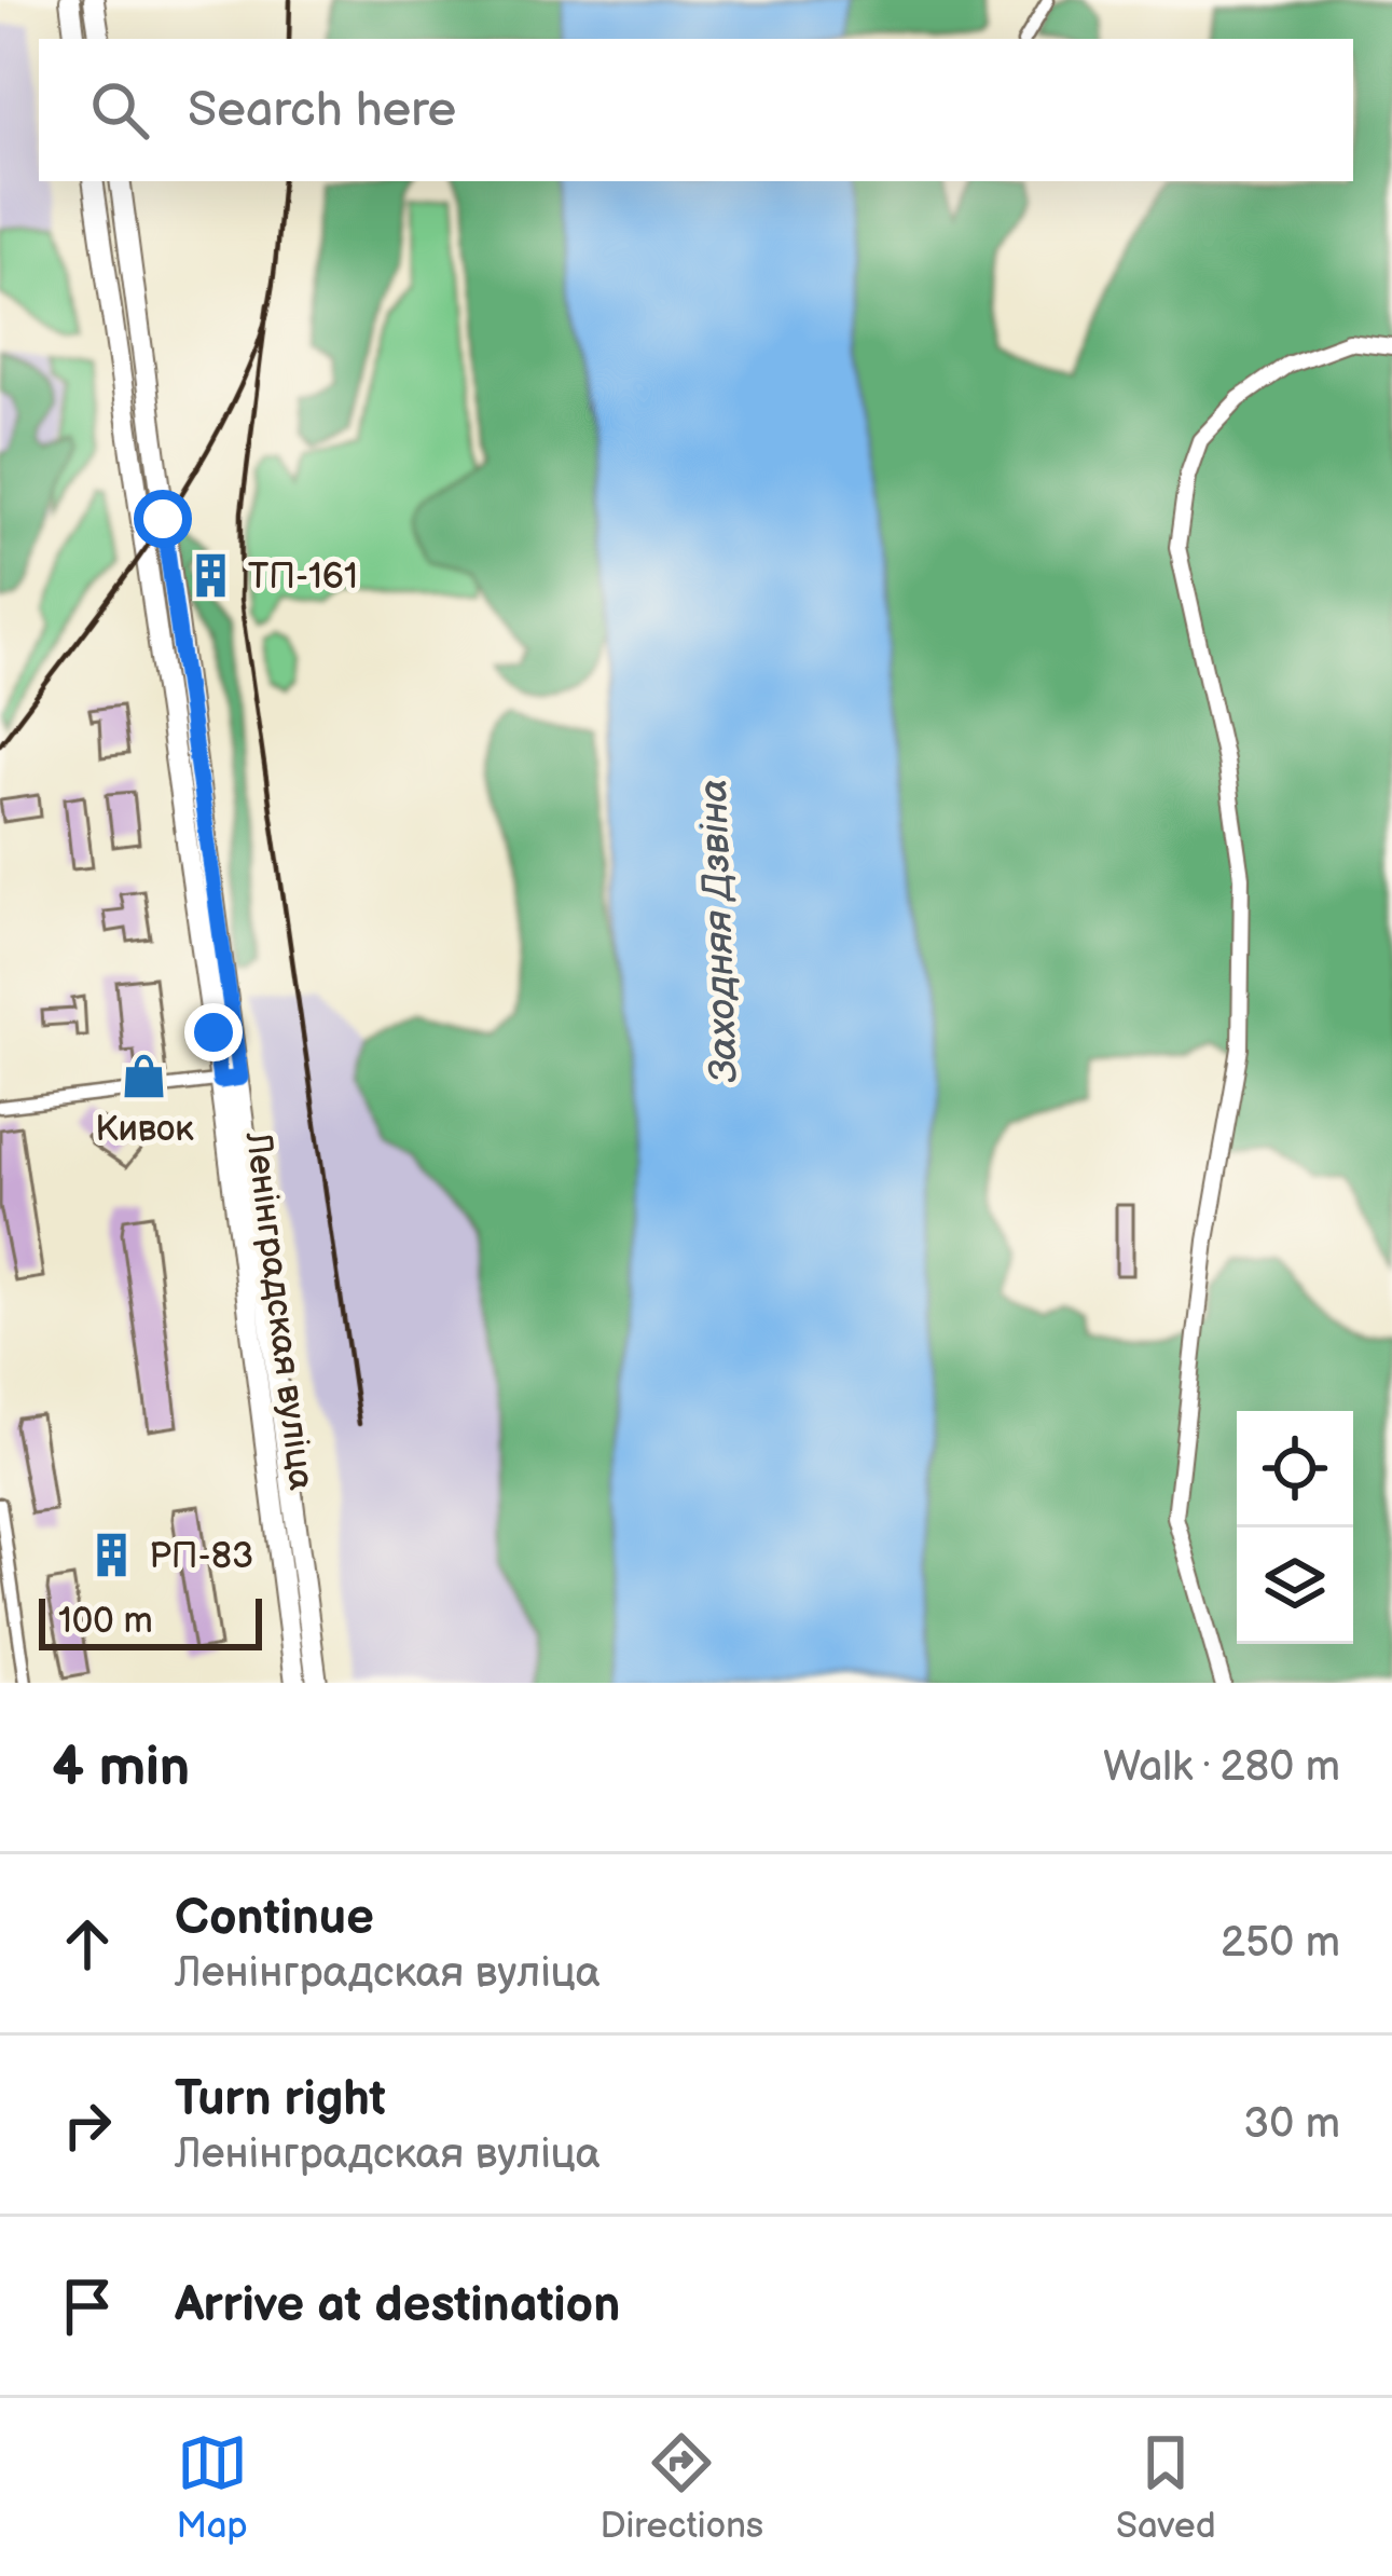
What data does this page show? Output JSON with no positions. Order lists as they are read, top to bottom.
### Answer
{
  "streets": {
    "main road": ["Ленінградская вуліца"]
  },
  "water": ["Заходняя Дзвіна"],
  "places": {
    "building": ["ТП-161", "РП-83"],
    "shop": ["Кивок"]
  },
  "scale_bar": "100 m",
  "page": {
    "search": "Search here",
    "scale": "100 m",
    "heading": ["4 min", "Walk · 280 m"],
    "list": [
      ["Continue", "Ленінградская вуліца", "250 m"],
      ["Turn right", "Ленінградская вуліца", "30 m"],
      "Arrive at destination"
    ],
    "nav": ["Map", "Directions", "Saved"]
  }
}
